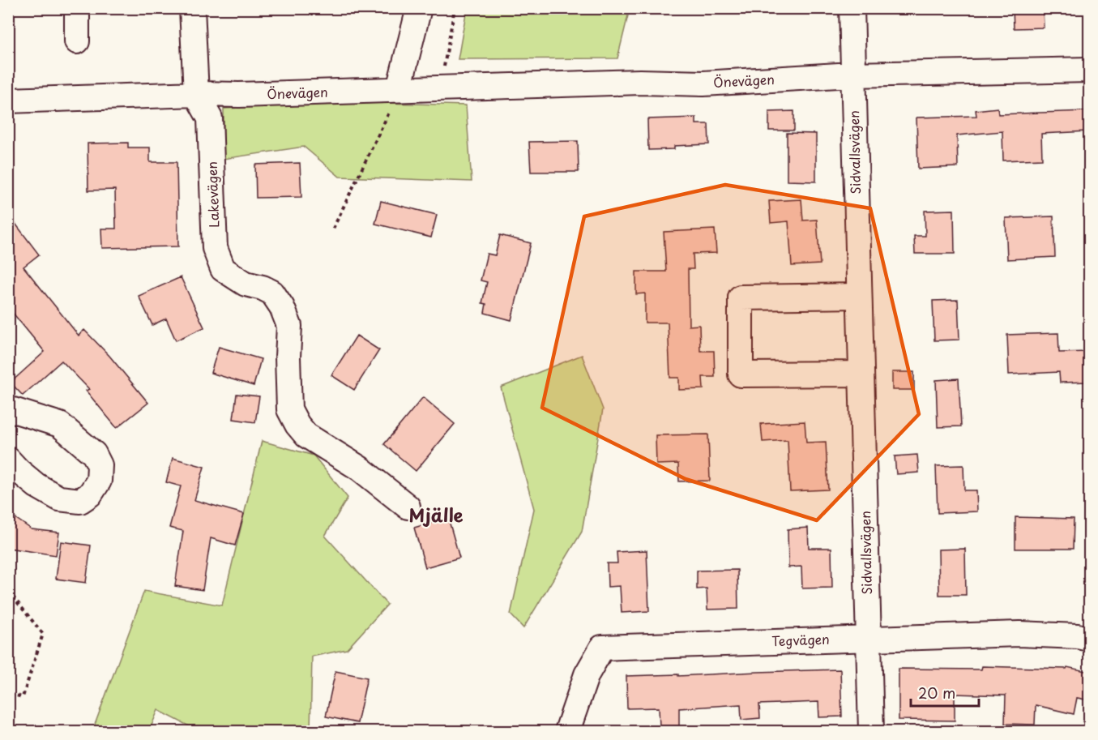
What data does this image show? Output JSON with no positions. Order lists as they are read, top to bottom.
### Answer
{
  "streets": {
    "street": [
      "Önevägen",
      "Sidvallsvägen",
      "Lakevägen",
      "Tegvägen"
    ]
  },
  "crossings": [
    ["Önevägen", "Sidvallsvägen"],
    ["Önevägen", "Lakevägen"],
    ["Sidvallsvägen", "Tegvägen"]
  ],
  "districts": ["Mjälle"],
  "scale_bar": "20 m"
}
